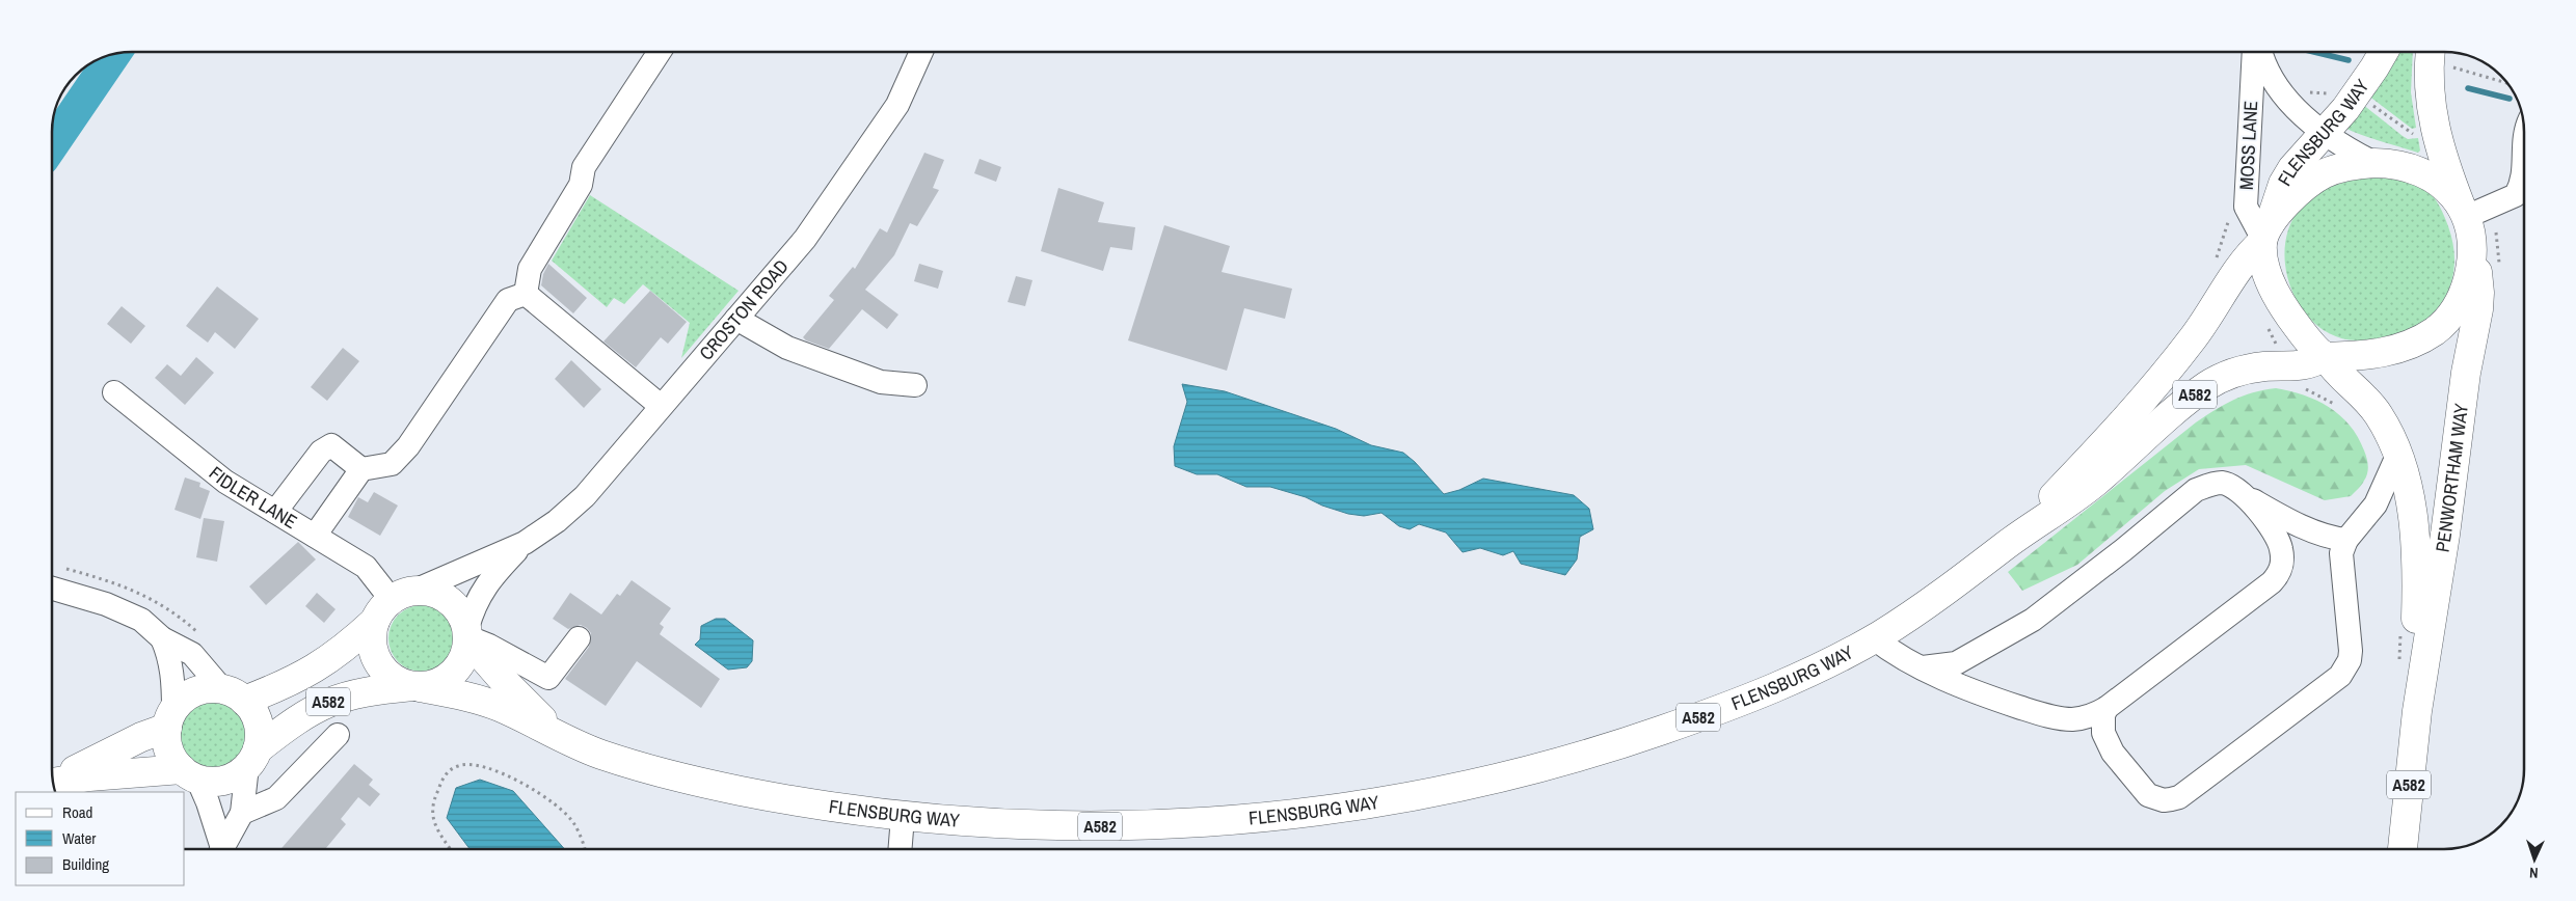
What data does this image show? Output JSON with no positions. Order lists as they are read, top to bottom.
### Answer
{
  "streets": {
    "main road": [
      "FLENSBURG WAY",
      "CROSTON ROAD",
      "A582",
      "PENWORTHAM WAY"
    ],
    "street": ["MOSS LANE", "FIDLER LANE"]
  },
  "crossings": [
    ["FLENSBURG WAY", "MOSS LANE"],
    ["FLENSBURG WAY", "CROSTON ROAD"],
    ["FLENSBURG WAY", "A582"],
    ["FLENSBURG WAY", "PENWORTHAM WAY"],
    ["FLENSBURG WAY", "FIDLER LANE"],
    ["MOSS LANE", "A582"],
    ["CROSTON ROAD", "A582"],
    ["CROSTON ROAD", "FIDLER LANE"],
    ["A582", "PENWORTHAM WAY"],
    ["A582", "FIDLER LANE"]
  ],
  "legend": ["Road", "Water", "Building"],
  "north": "bottom"
}
